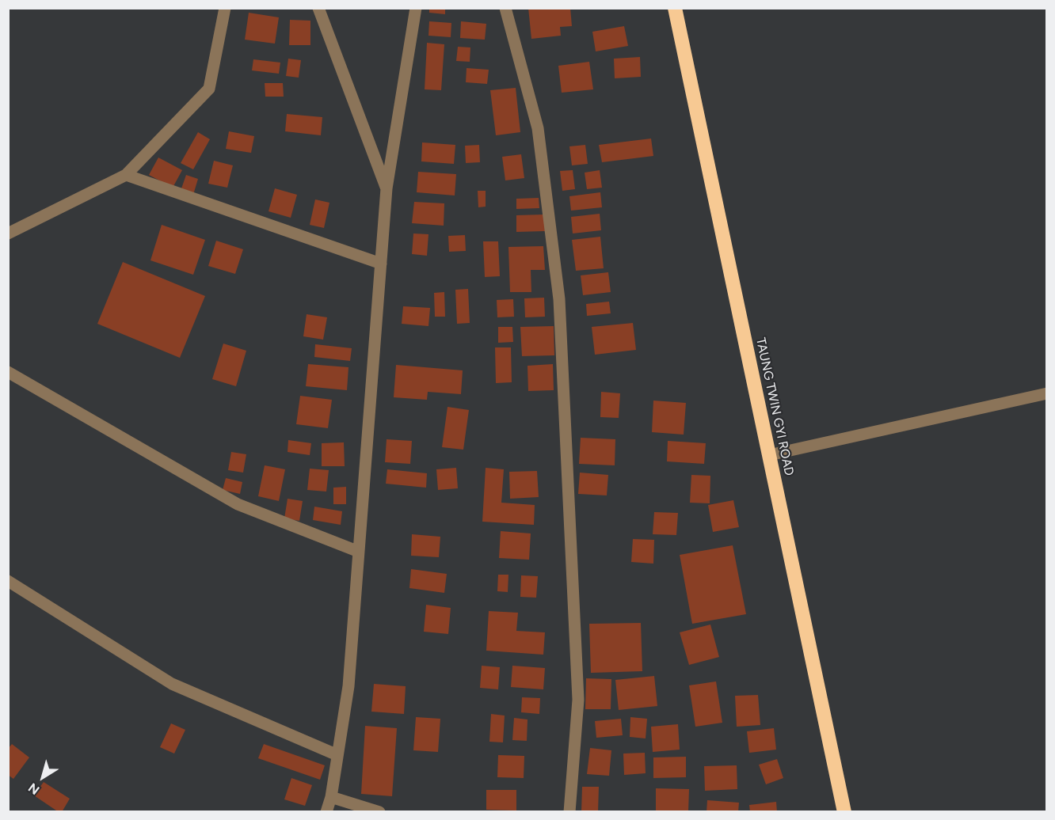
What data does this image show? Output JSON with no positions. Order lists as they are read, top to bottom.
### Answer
{
  "streets": {
    "highway": ["TAUNG TWIN GYI ROAD"]
  },
  "north": "bottom left"
}
